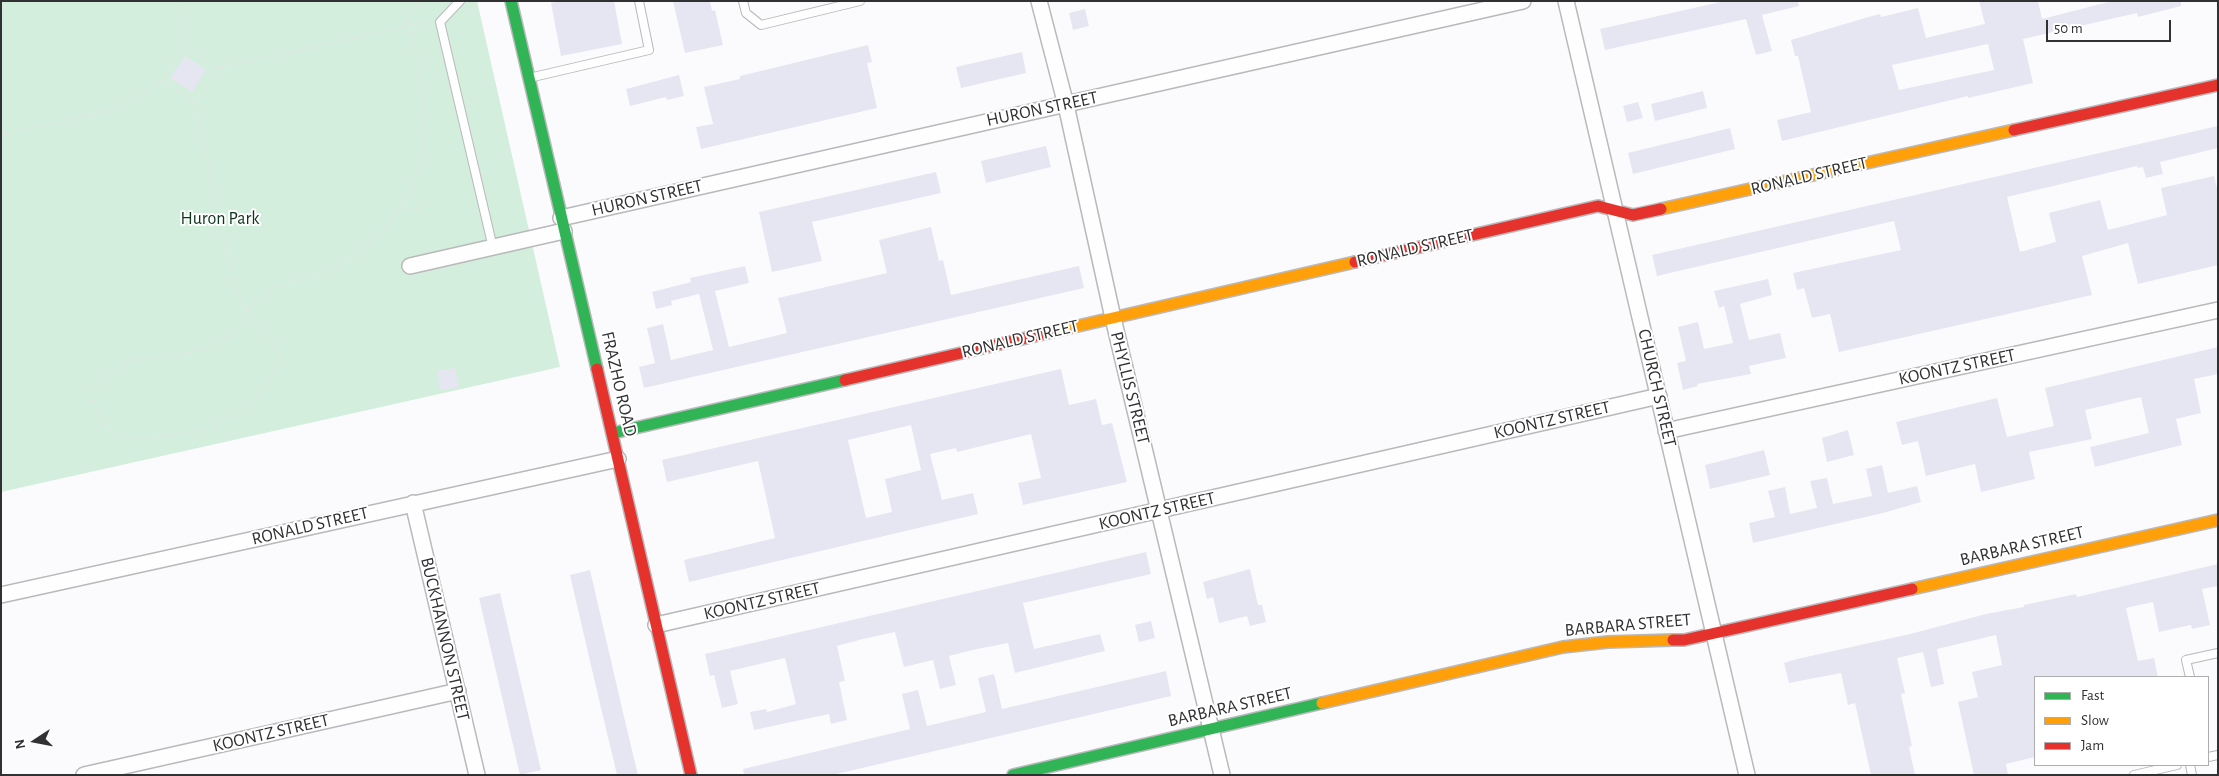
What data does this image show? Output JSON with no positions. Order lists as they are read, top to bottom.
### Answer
{
  "streets": {
    "street": [
      "HURON STREET",
      "RONALD STREET",
      "KOONTZ STREET",
      "FRAZHO ROAD",
      "PHYLLIS STREET",
      "CHURCH STREET",
      "BARBARA STREET",
      "BUCKHANNON STREET"
    ]
  },
  "crossings": [
    ["HURON STREET", "FRAZHO ROAD"],
    ["HURON STREET", "PHYLLIS STREET"],
    ["RONALD STREET", "FRAZHO ROAD"],
    ["RONALD STREET", "PHYLLIS STREET"],
    ["RONALD STREET", "CHURCH STREET"],
    ["RONALD STREET", "BUCKHANNON STREET"],
    ["KOONTZ STREET", "FRAZHO ROAD"],
    ["KOONTZ STREET", "PHYLLIS STREET"],
    ["KOONTZ STREET", "CHURCH STREET"],
    ["KOONTZ STREET", "BUCKHANNON STREET"],
    ["PHYLLIS STREET", "BARBARA STREET"],
    ["CHURCH STREET", "BARBARA STREET"]
  ],
  "parks": ["Huron Park"],
  "legend": ["Fast", "Slow", "Jam"],
  "scale_bar": "50 m",
  "north": "left"
}
